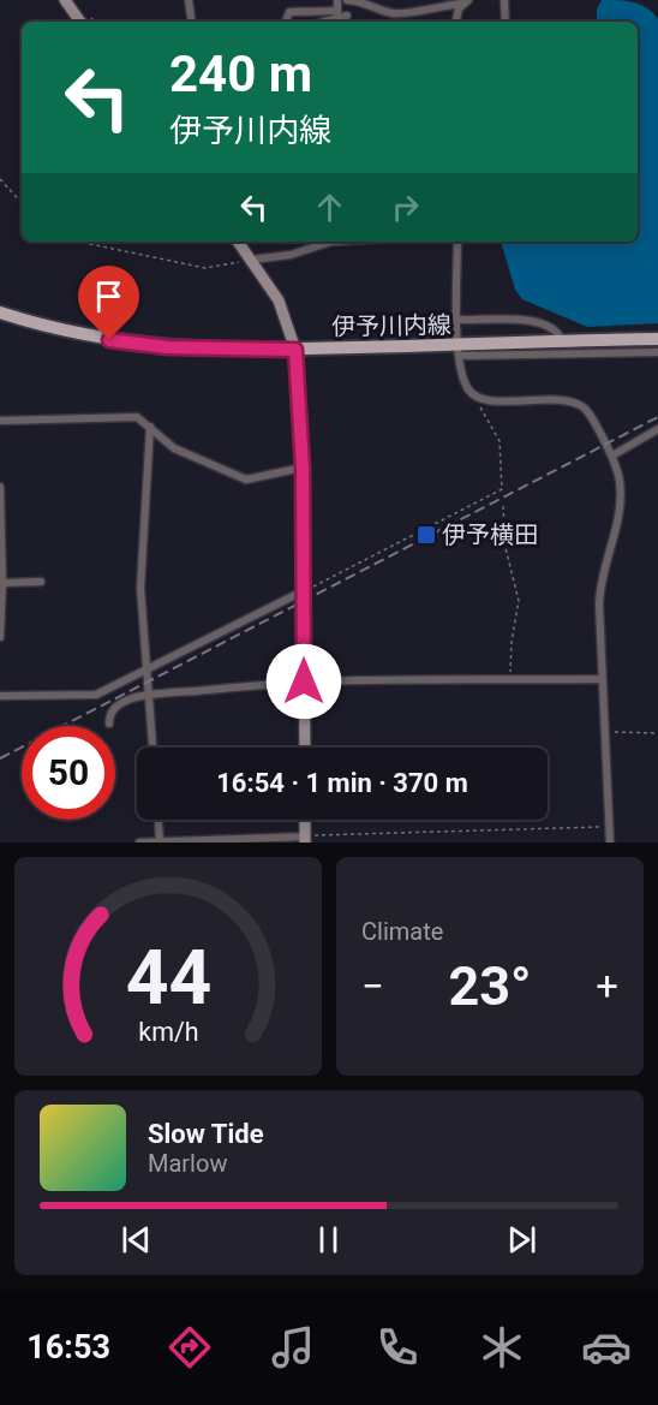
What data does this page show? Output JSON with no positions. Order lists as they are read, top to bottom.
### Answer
{
  "streets": {
    "main road": ["伊予川内線"]
  },
  "places": {
    "transit": ["伊予横田"]
  },
  "page": {
    "turn": ["240 m", "伊予川内線"],
    "limit": "50",
    "trip": "16:54 · 1 min · 370 m",
    "tile": "Climate",
    "heat": ["−", "23°", "+"],
    "song": ["Slow Tide", "Marlow"],
    "tabs": "16:53",
    "gauge": ["44", "km/h"]
  }
}
